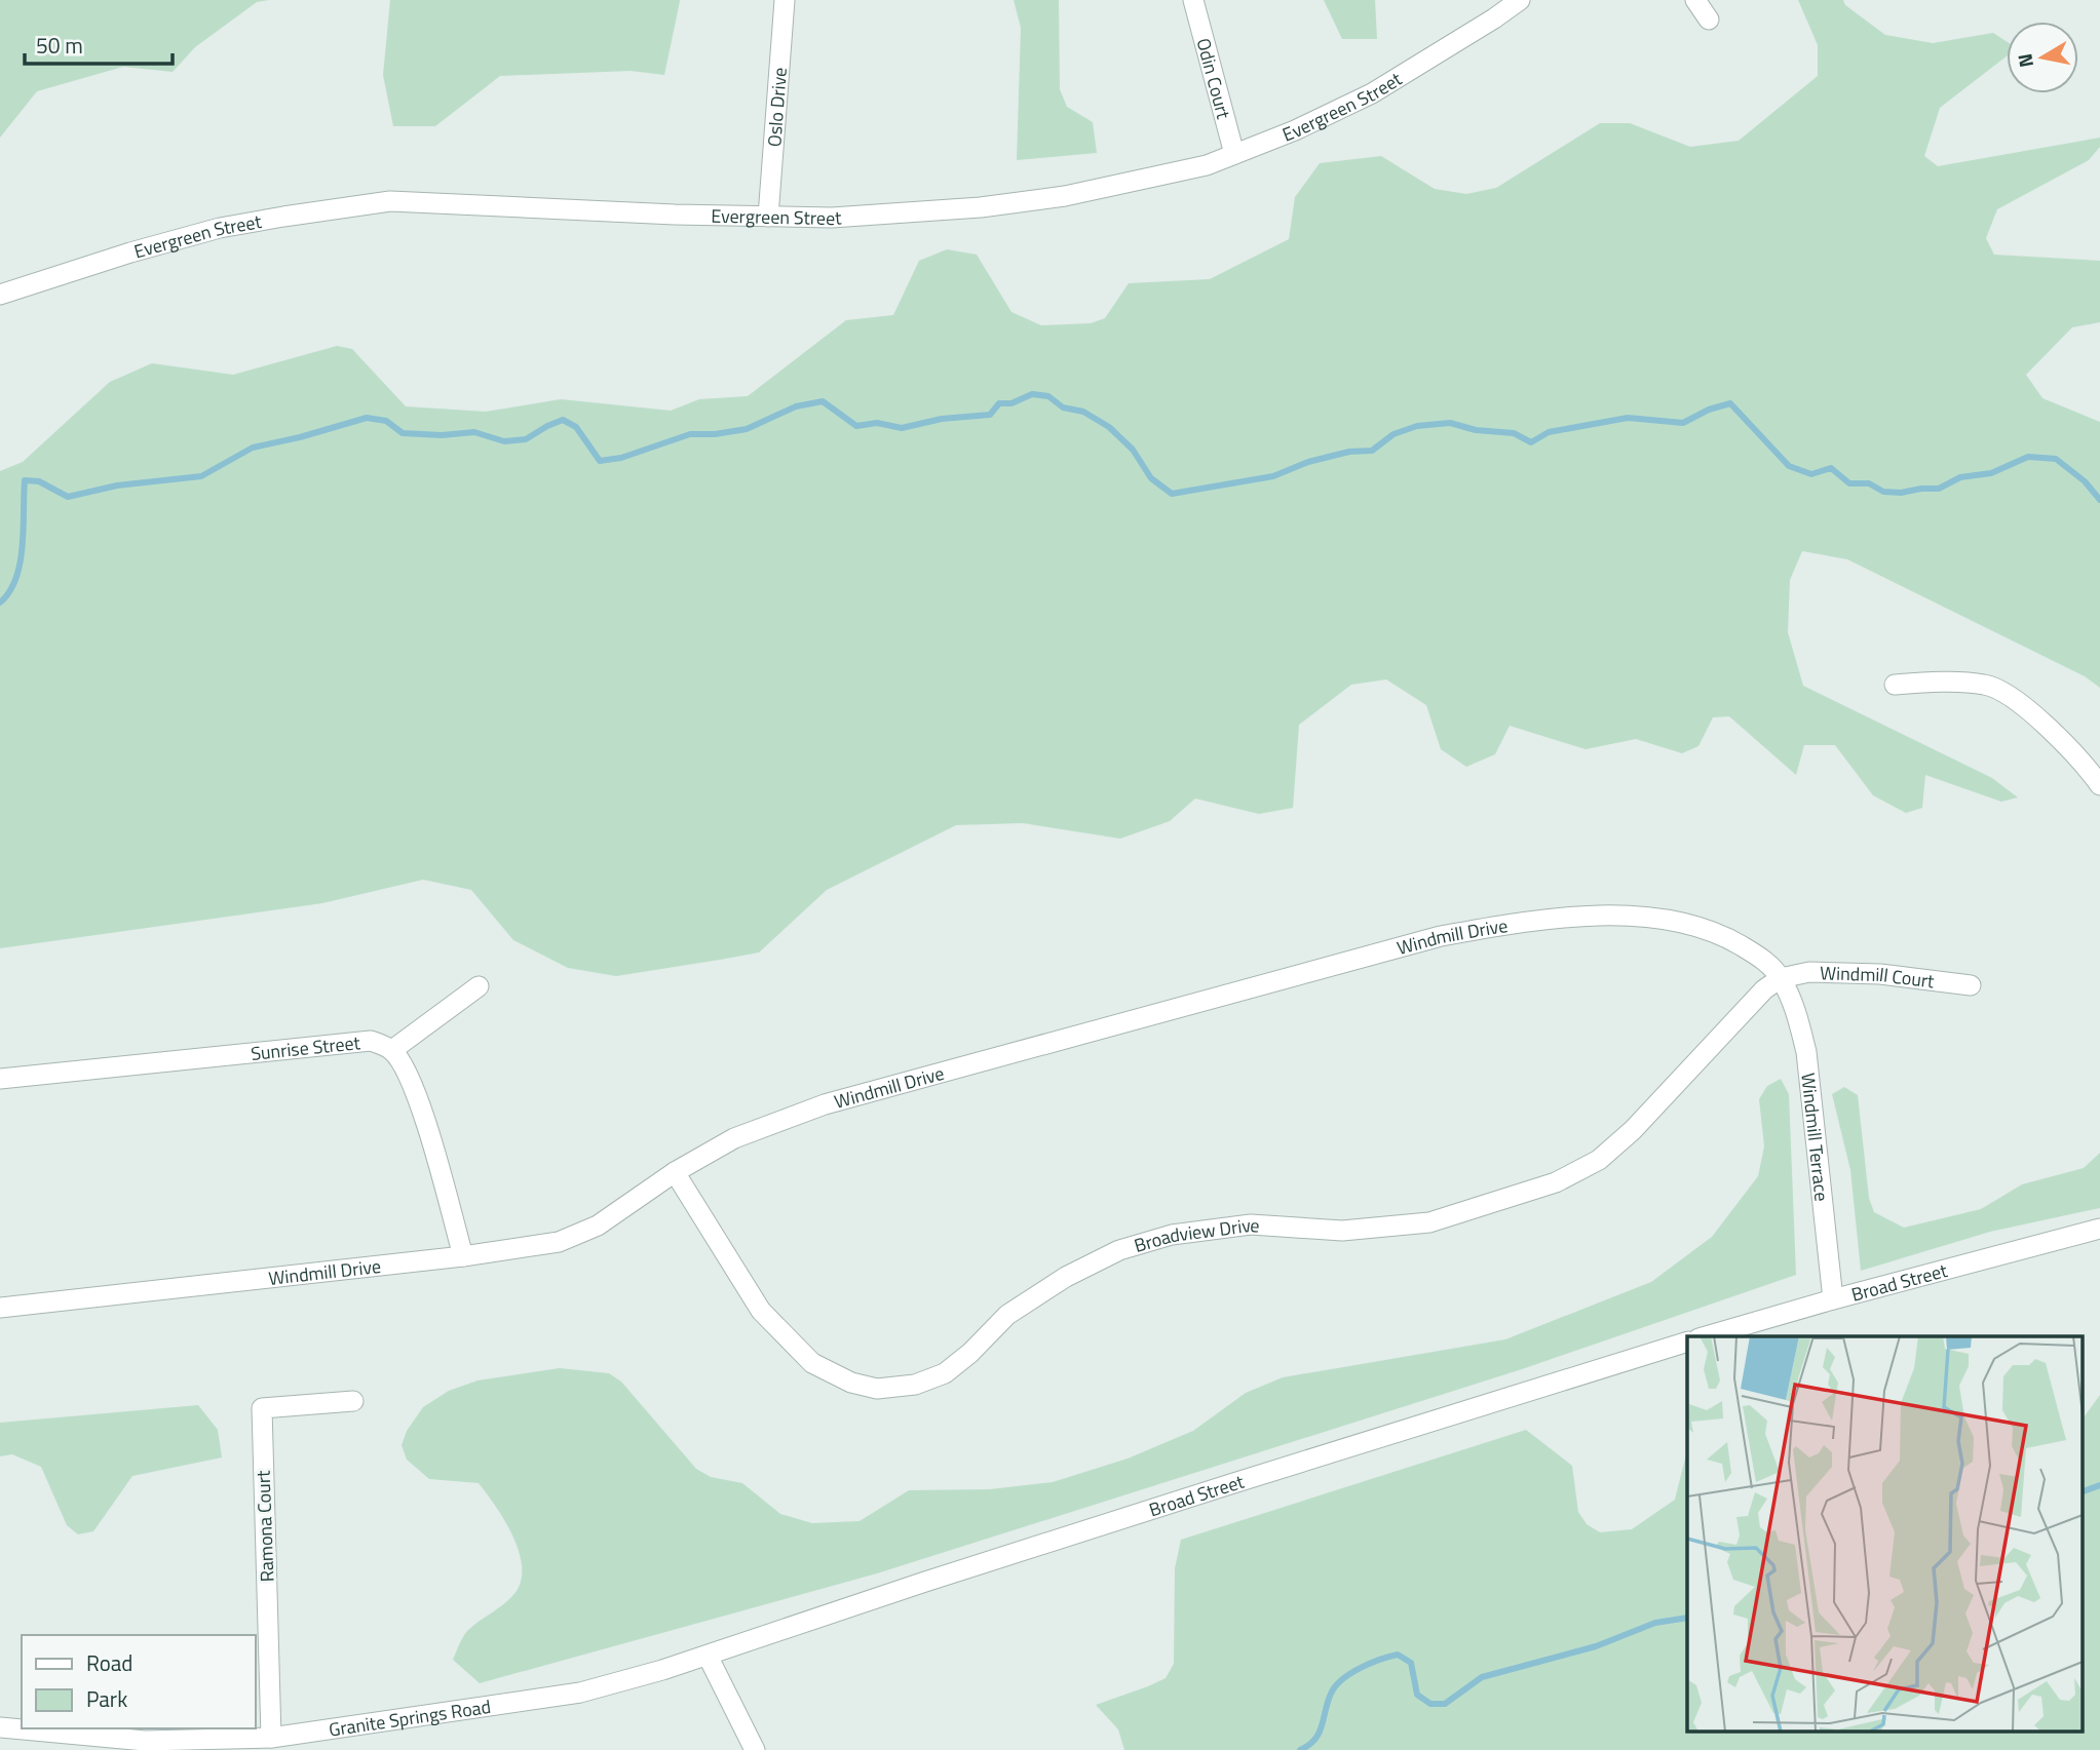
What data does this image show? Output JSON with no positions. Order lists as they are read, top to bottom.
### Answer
{
  "streets": {
    "street": [
      "Odin Court",
      "Evergreen Street",
      "Oslo Drive",
      "Windmill Drive",
      "Windmill Court",
      "Sunrise Street",
      "Windmill Terrace",
      "Broadview Drive",
      "Broad Street",
      "Ramona Court",
      "Granite Springs Road"
    ]
  },
  "crossings": [
    ["Odin Court", "Evergreen Street"],
    ["Evergreen Street", "Oslo Drive"],
    ["Windmill Drive", "Windmill Court"],
    ["Windmill Drive", "Windmill Terrace"],
    ["Windmill Drive", "Broadview Drive"],
    ["Windmill Court", "Windmill Terrace"],
    ["Windmill Court", "Broadview Drive"],
    ["Windmill Terrace", "Broadview Drive"],
    ["Windmill Terrace", "Broad Street"],
    ["Broad Street", "Granite Springs Road"],
    ["Ramona Court", "Granite Springs Road"]
  ],
  "legend": ["Road", "Park"],
  "scale_bar": "50 m",
  "north": "left"
}
